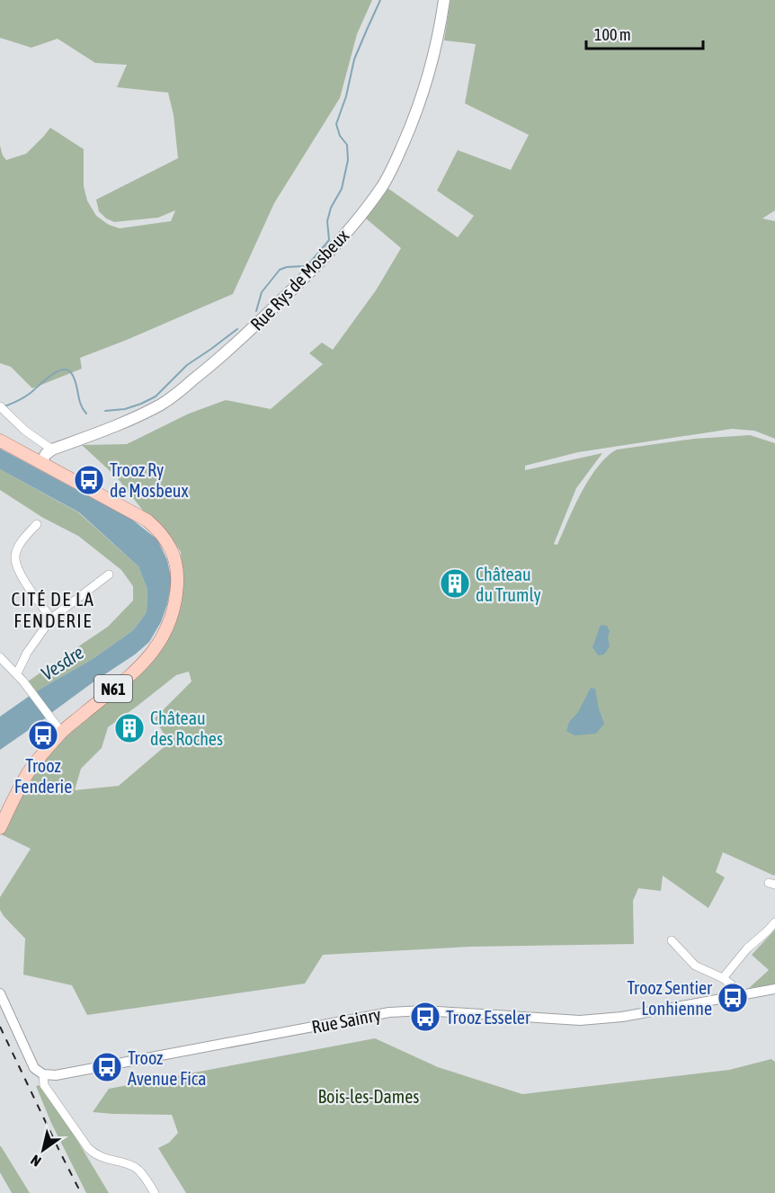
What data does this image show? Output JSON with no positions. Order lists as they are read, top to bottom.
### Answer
{
  "streets": {
    "main road": ["Rue Rys de Mosbeux", "N61"],
    "street": ["Rue Sainry"]
  },
  "districts": ["CITÉ DE LA FENDERIE"],
  "water": ["Vesdre"],
  "parks": ["Bois-les-Dames"],
  "places": {
    "bus stop": [
      "Trooz Ry de Mosbeux",
      "Trooz Fenderie",
      "Trooz Sentier Lonhienne",
      "Trooz Esseler",
      "Trooz Avenue Fica"
    ],
    "building": ["Château du Trumly", "Château des Roches"]
  },
  "scale_bar": "100 m",
  "north": "bottom left"
}
